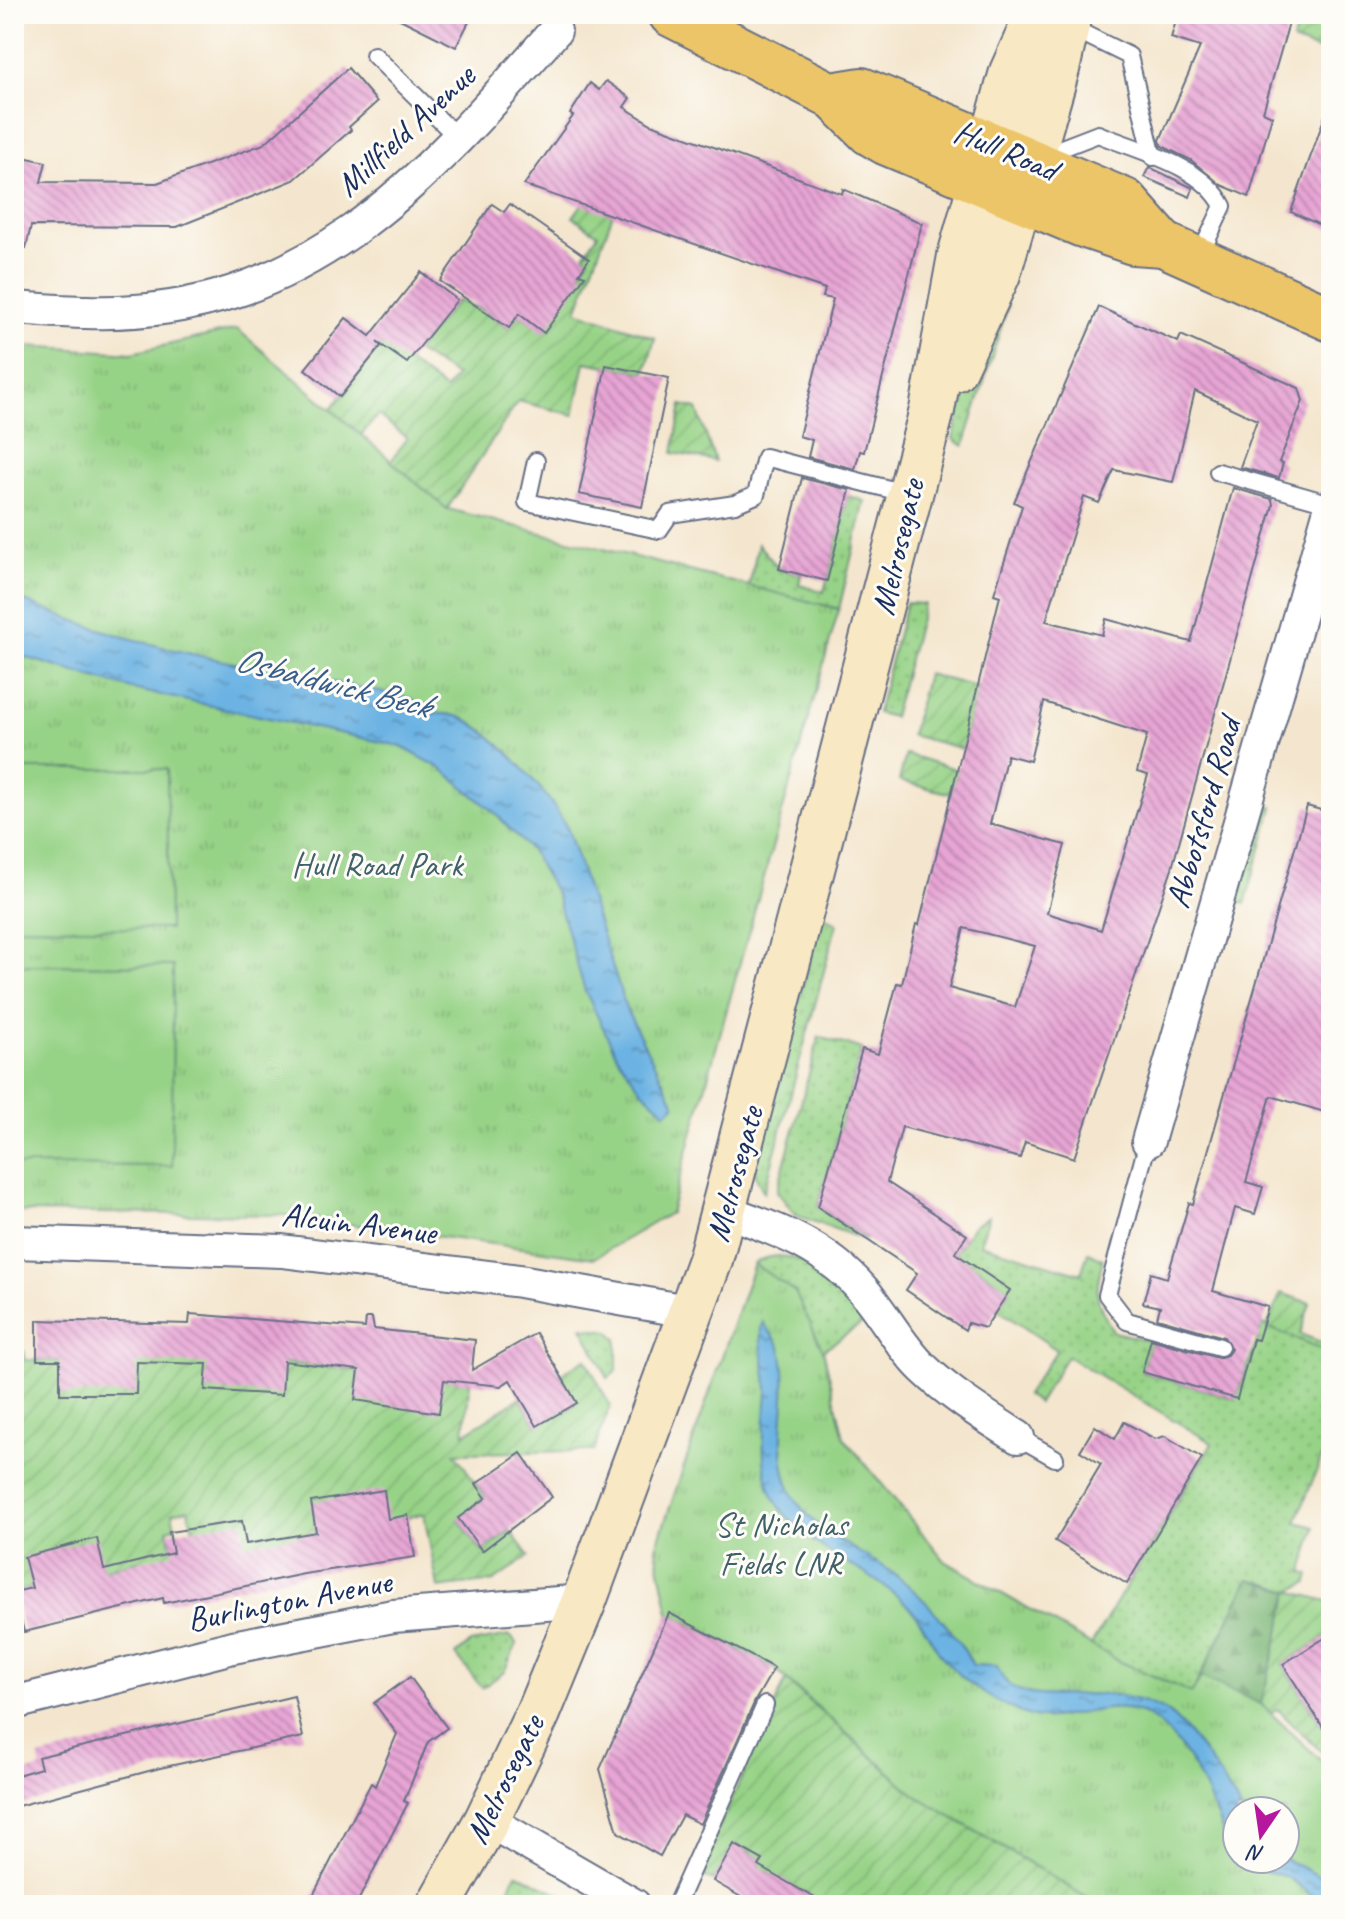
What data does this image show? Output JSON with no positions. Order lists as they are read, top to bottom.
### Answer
{
  "streets": {
    "main road": ["Hull Road"],
    "street": [
      "Millfield Avenue",
      "Melrosegate",
      "Abbotsford Road",
      "Alcuin Avenue",
      "Burlington Avenue"
    ]
  },
  "crossings": [
    ["Hull Road", "Melrosegate"],
    ["Melrosegate", "Alcuin Avenue"],
    ["Melrosegate", "Burlington Avenue"]
  ],
  "water": ["Osbaldwick Beck"],
  "parks": ["Hull Road Park", "St Nicholas Fields LNR"],
  "north": "bottom"
}
